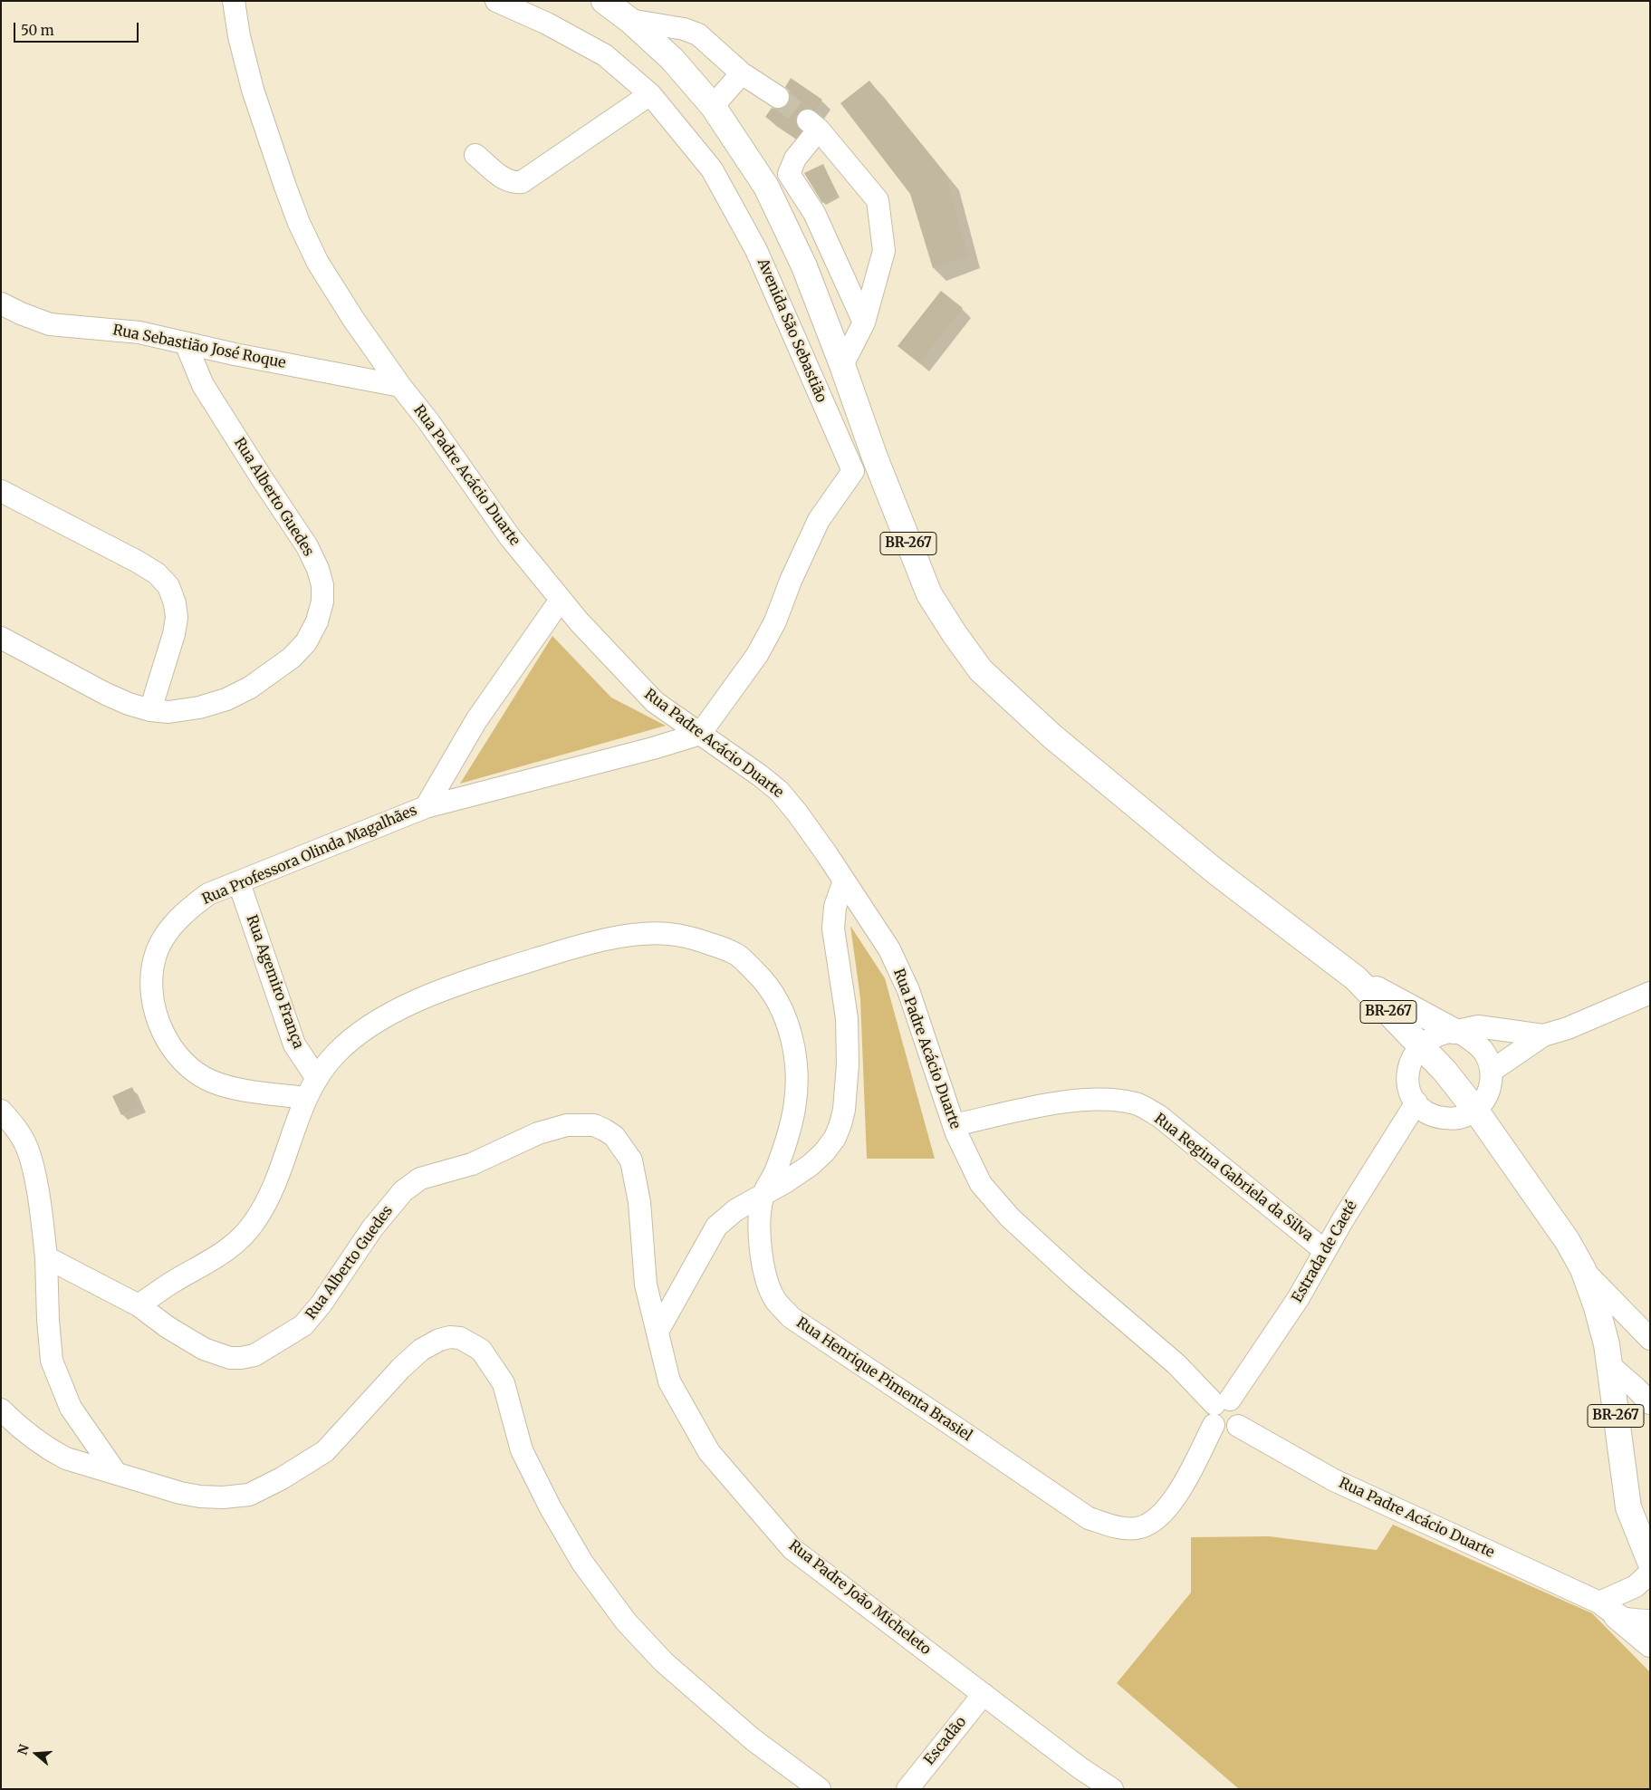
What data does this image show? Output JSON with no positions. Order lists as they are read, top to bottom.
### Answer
{
  "streets": {
    "highway": ["BR-267"],
    "street": [
      "Avenida São Sebastião",
      "Rua Sebastião José Roque",
      "Rua Padre Acácio Duarte",
      "Rua Alberto Guedes",
      "Rua Professora Olinda Magalhães",
      "Rua Agemiro França",
      "Rua Regina Gabriela da Silva",
      "Estrada de Caeté",
      "Rua Henrique Pimenta Brasiel",
      "Rua Padre João Micheleto",
      "Escadão"
    ]
  },
  "crossings": [
    ["Rua Sebastião José Roque", "Rua Padre Acácio Duarte"],
    ["Rua Sebastião José Roque", "Rua Alberto Guedes"],
    ["Rua Padre Acácio Duarte", "Rua Professora Olinda Magalhães"],
    ["Rua Padre Acácio Duarte", "Rua Regina Gabriela da Silva"],
    ["Rua Padre Acácio Duarte", "Estrada de Caeté"],
    ["Rua Padre Acácio Duarte", "Rua Henrique Pimenta Brasiel"],
    ["Rua Alberto Guedes", "Rua Henrique Pimenta Brasiel"],
    ["Rua Alberto Guedes", "Rua Padre João Micheleto"],
    ["Rua Professora Olinda Magalhães", "Rua Agemiro França"],
    ["Rua Professora Olinda Magalhães", "Rua Henrique Pimenta Brasiel"],
    ["Rua Agemiro França", "Rua Henrique Pimenta Brasiel"],
    ["Rua Regina Gabriela da Silva", "Estrada de Caeté"],
    ["Estrada de Caeté", "Rua Henrique Pimenta Brasiel"],
    ["Rua Padre João Micheleto", "Escadão"]
  ],
  "scale_bar": "50 m",
  "north": "left"
}
